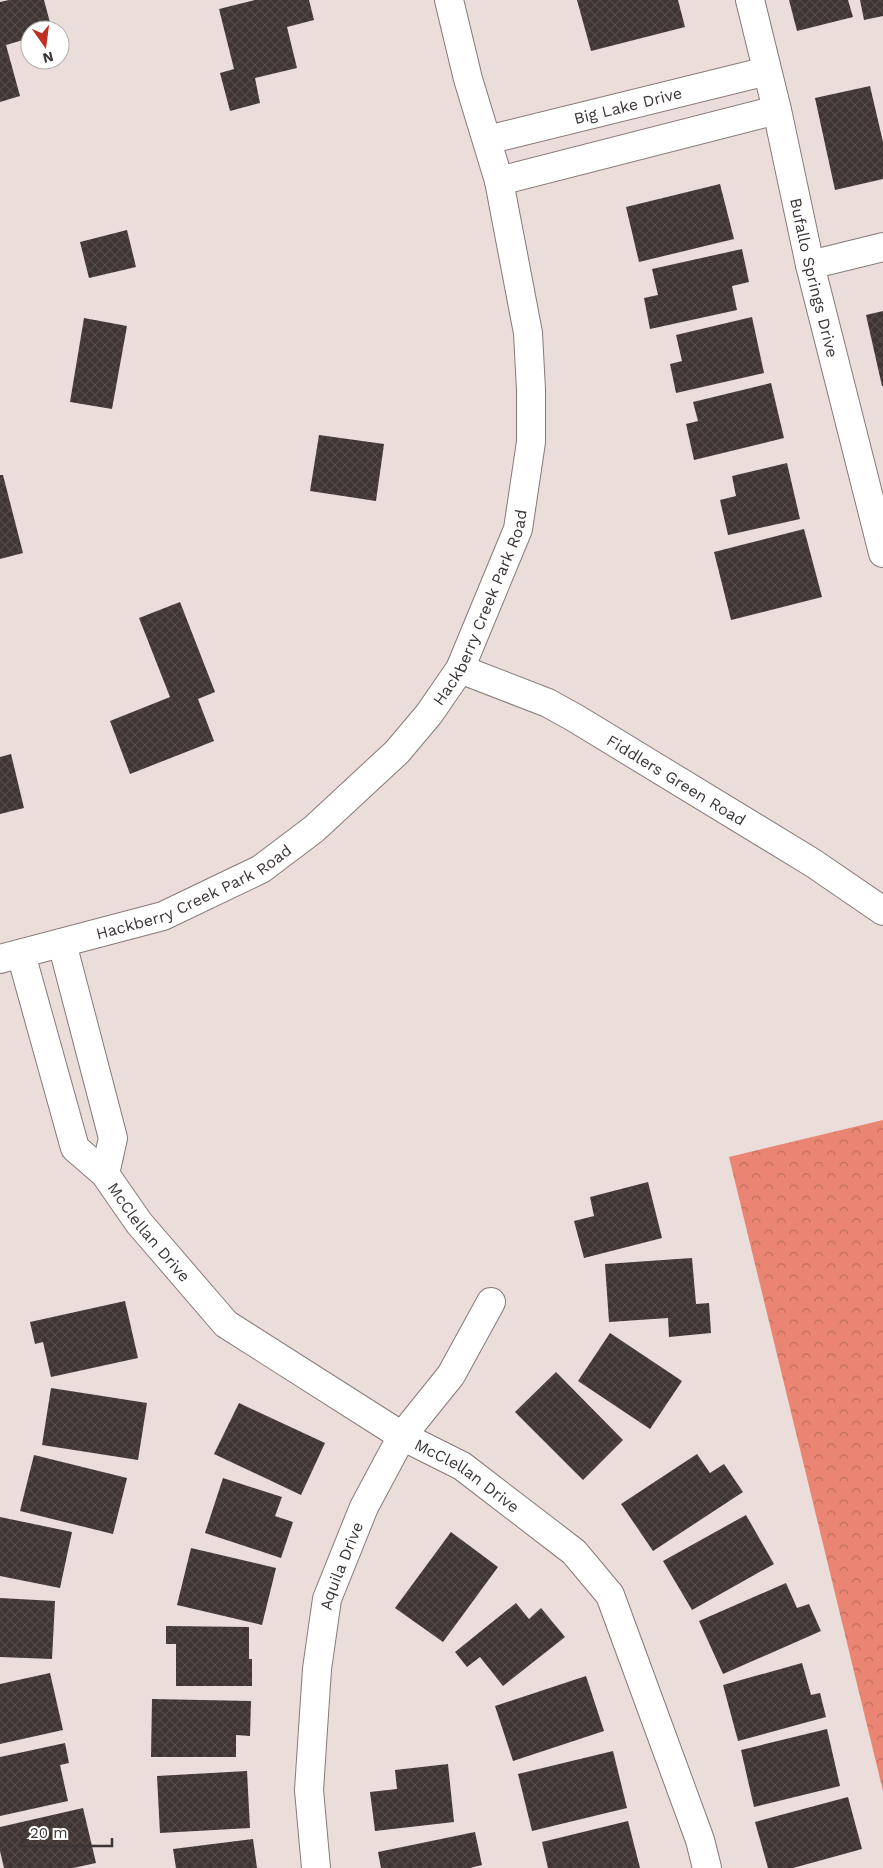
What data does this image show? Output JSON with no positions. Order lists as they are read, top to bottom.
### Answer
{
  "streets": {
    "street": [
      "Big Lake Drive",
      "Bufallo Springs Drive",
      "Hackberry Creek Park Road",
      "Fiddlers Green Road",
      "McClellan Drive",
      "Aquila Drive"
    ]
  },
  "crossings": [
    ["Big Lake Drive", "Bufallo Springs Drive"],
    ["Big Lake Drive", "Hackberry Creek Park Road"],
    ["Hackberry Creek Park Road", "Fiddlers Green Road"],
    ["Hackberry Creek Park Road", "McClellan Drive"],
    ["McClellan Drive", "Aquila Drive"]
  ],
  "scale_bar": "20 m",
  "north": "bottom"
}
